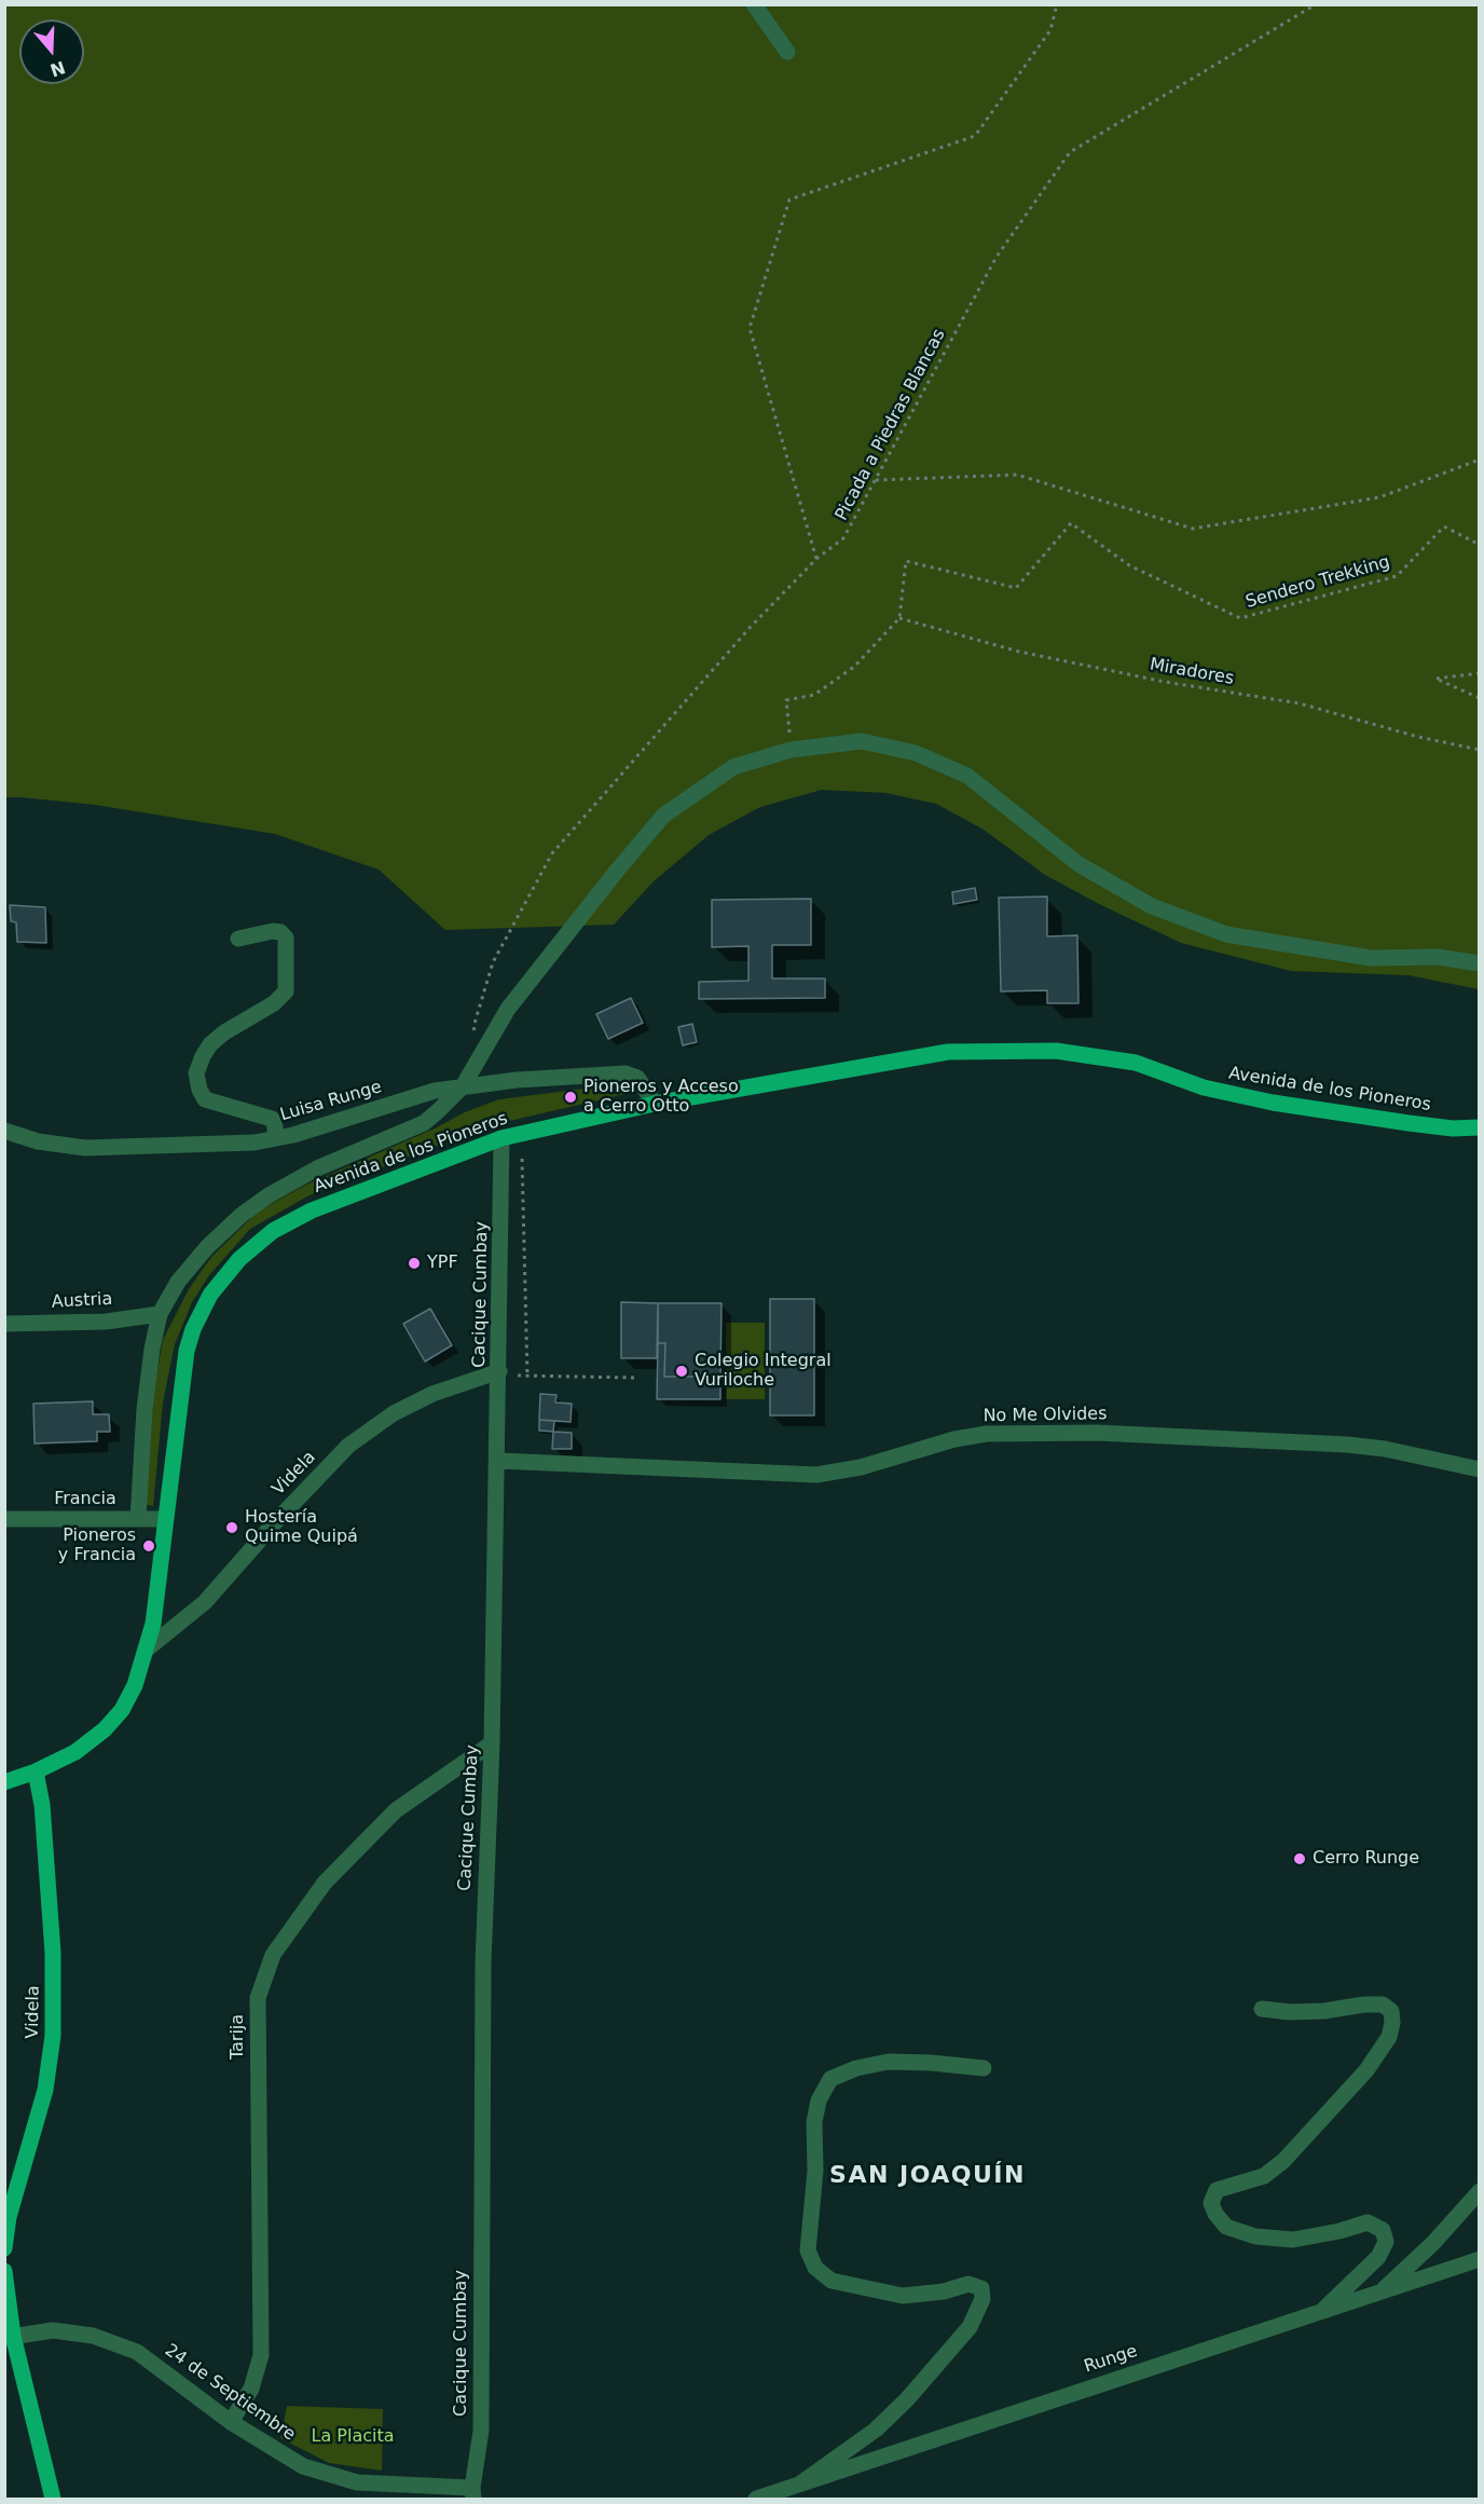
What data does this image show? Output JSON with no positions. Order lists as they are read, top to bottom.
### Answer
{
  "streets": {
    "main road": ["Avenida de los Pioneros", "Videla"],
    "street": [
      "Luisa Runge",
      "Cacique Cumbay",
      "Austria",
      "No Me Olvides",
      "Francia",
      "Tarija",
      "Runge",
      "24 de Septiembre"
    ],
    "path": ["Picada a Piedras Blancas", "Sendero Trekking", "Miradores"]
  },
  "crossings": [
    ["Sendero Trekking", "Miradores"],
    ["Avenida de los Pioneros", "Luisa Runge"],
    ["Avenida de los Pioneros", "Cacique Cumbay"],
    ["Avenida de los Pioneros", "Videla"],
    ["Avenida de los Pioneros", "Francia"],
    ["Cacique Cumbay", "No Me Olvides"],
    ["Cacique Cumbay", "Videla"],
    ["Cacique Cumbay", "Tarija"],
    ["Cacique Cumbay", "24 de Septiembre"],
    ["Tarija", "24 de Septiembre"]
  ],
  "districts": ["SAN JOAQUÍN"],
  "parks": ["La Placita"],
  "places": [
    "Pioneros y Acceso a Cerro Otto",
    "YPF",
    "Colegio Integral Vuriloche",
    "Hostería Quime Quipá",
    "Pioneros y Francia",
    "Cerro Runge"
  ],
  "north": "bottom"
}
